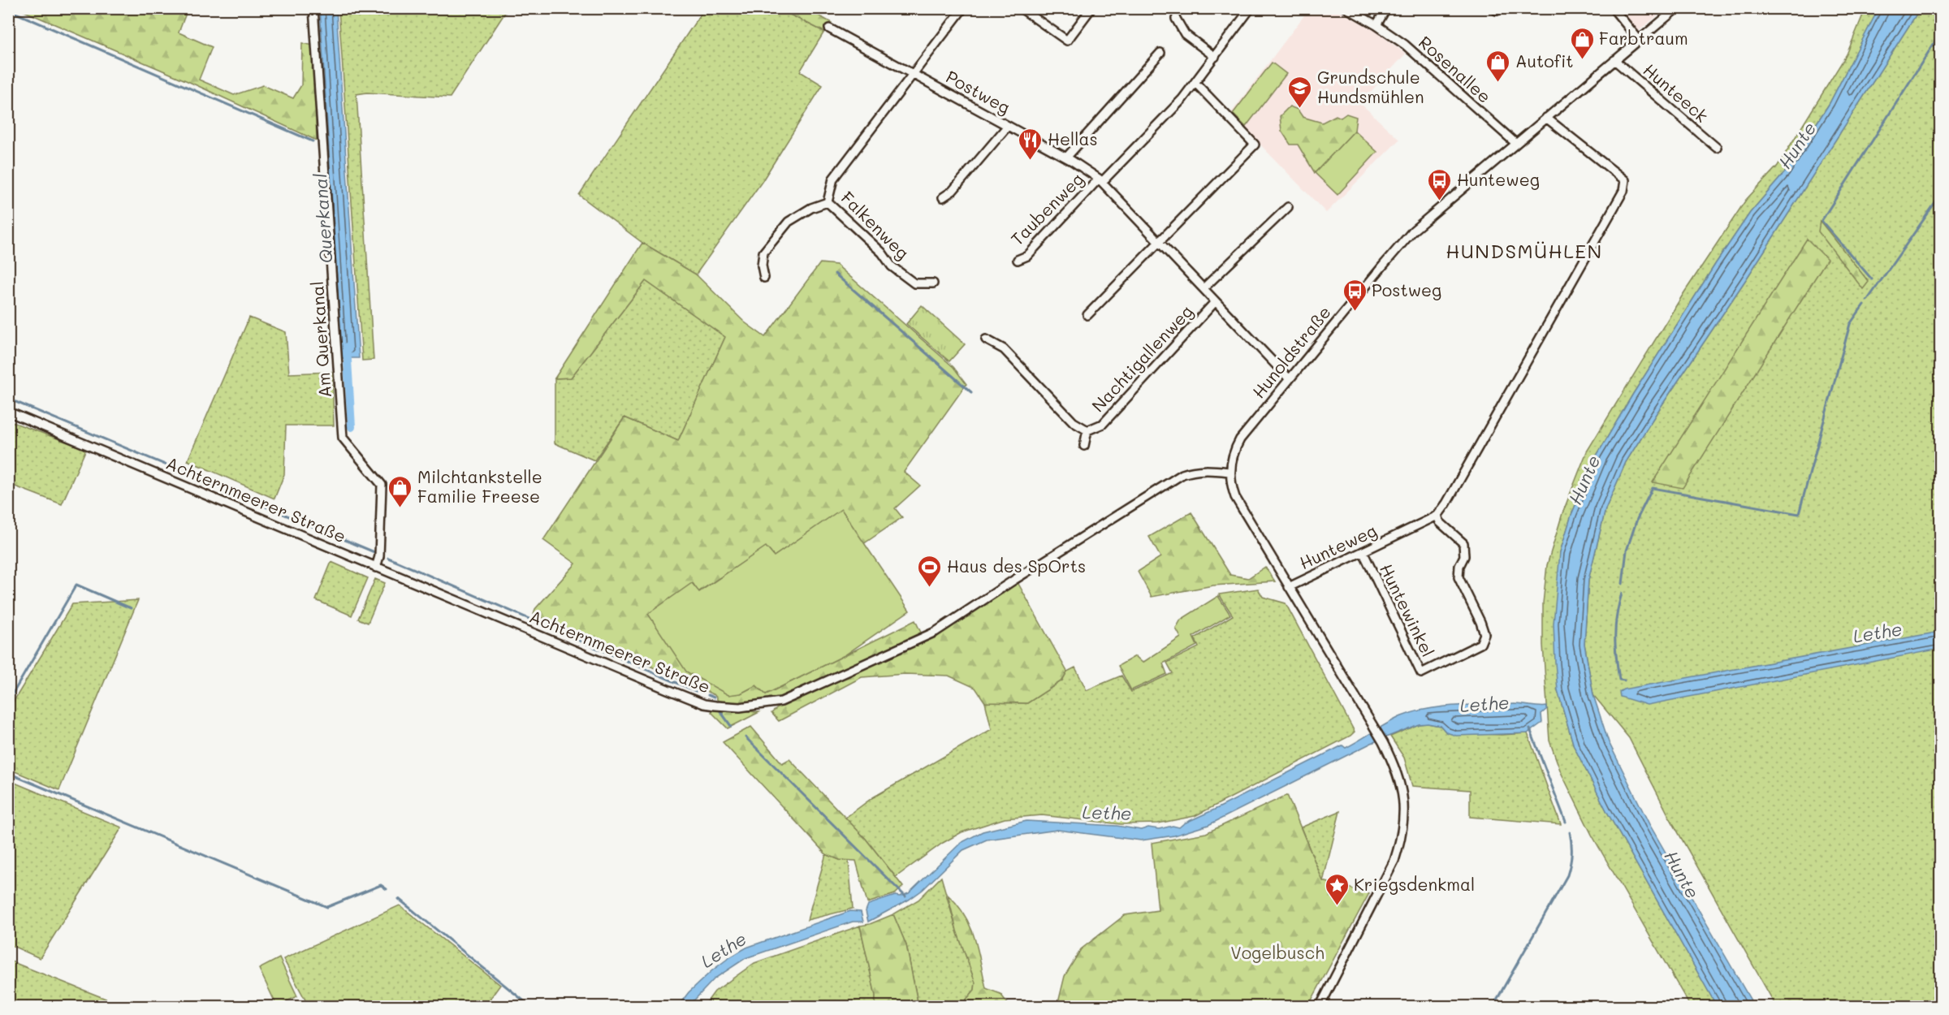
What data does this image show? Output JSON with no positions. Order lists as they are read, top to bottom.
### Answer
{
  "streets": {
    "street": [
      "Rosenallee",
      "Postweg",
      "Hunteeck",
      "Taubenweg",
      "Falkenweg",
      "Am Querkanal",
      "Hunoldstraße",
      "Nachtigallenweg",
      "Achternmeerer Straße",
      "Hunteweg",
      "Huntewinkel"
    ]
  },
  "crossings": [
    ["Rosenallee", "Hunoldstraße"],
    ["Postweg", "Taubenweg"],
    ["Postweg", "Falkenweg"],
    ["Postweg", "Hunoldstraße"],
    ["Postweg", "Nachtigallenweg"],
    ["Hunteeck", "Hunoldstraße"],
    ["Am Querkanal", "Achternmeerer Straße"],
    ["Hunoldstraße", "Achternmeerer Straße"],
    ["Hunoldstraße", "Hunteweg"],
    ["Hunteweg", "Huntewinkel"]
  ],
  "districts": ["HUNDSMÜHLEN"],
  "water": ["Hunte", "Querkanal", "Lethe"],
  "parks": ["Vogelbusch"],
  "places": {
    "shop": ["Farbtraum", "Autofit", "Milchtankstelle Familie Freese"],
    "school or university": ["Grundschule Hundsmühlen"],
    "restaurant": ["Hellas"],
    "bus stop": ["Hunteweg", "Postweg"],
    "sports": ["Haus des SpOrts"],
    "place": ["Kriegsdenkmal"]
  }
}
